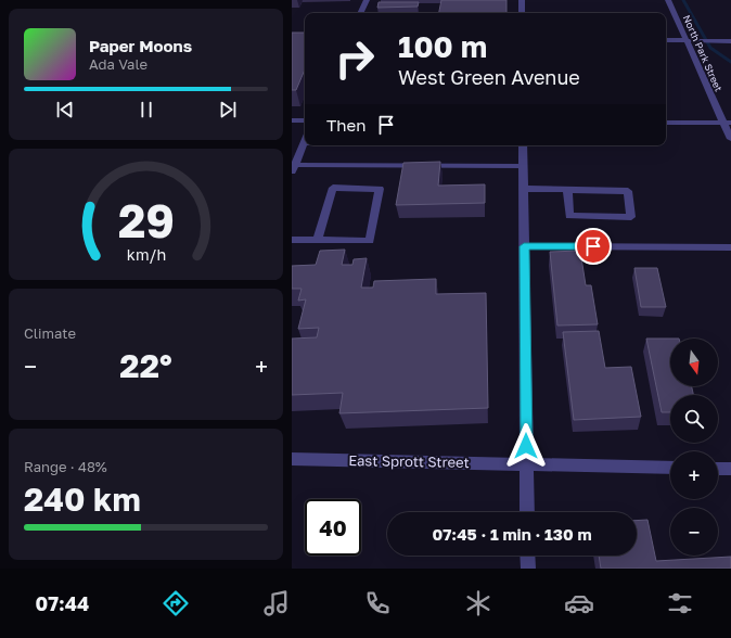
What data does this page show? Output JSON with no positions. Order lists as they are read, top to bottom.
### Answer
{
  "streets": {
    "street": ["North Park Street", "East Sprott Street"]
  },
  "north": "bottom",
  "page": {
    "turn": ["100 m", "West Green Avenue"],
    "song": ["Paper Moons", "Ada Vale"],
    "then": "Then",
    "tile": [
      "Climate",
      ["Range · 48%", "240 km"]
    ],
    "map_buttons": ["+", "−"],
    "heat": ["−", "22°", "+"],
    "limit": "40",
    "trip": "07:45 · 1 min · 130 m",
    "tabs": "07:44",
    "gauge": ["29", "km/h"]
  }
}
